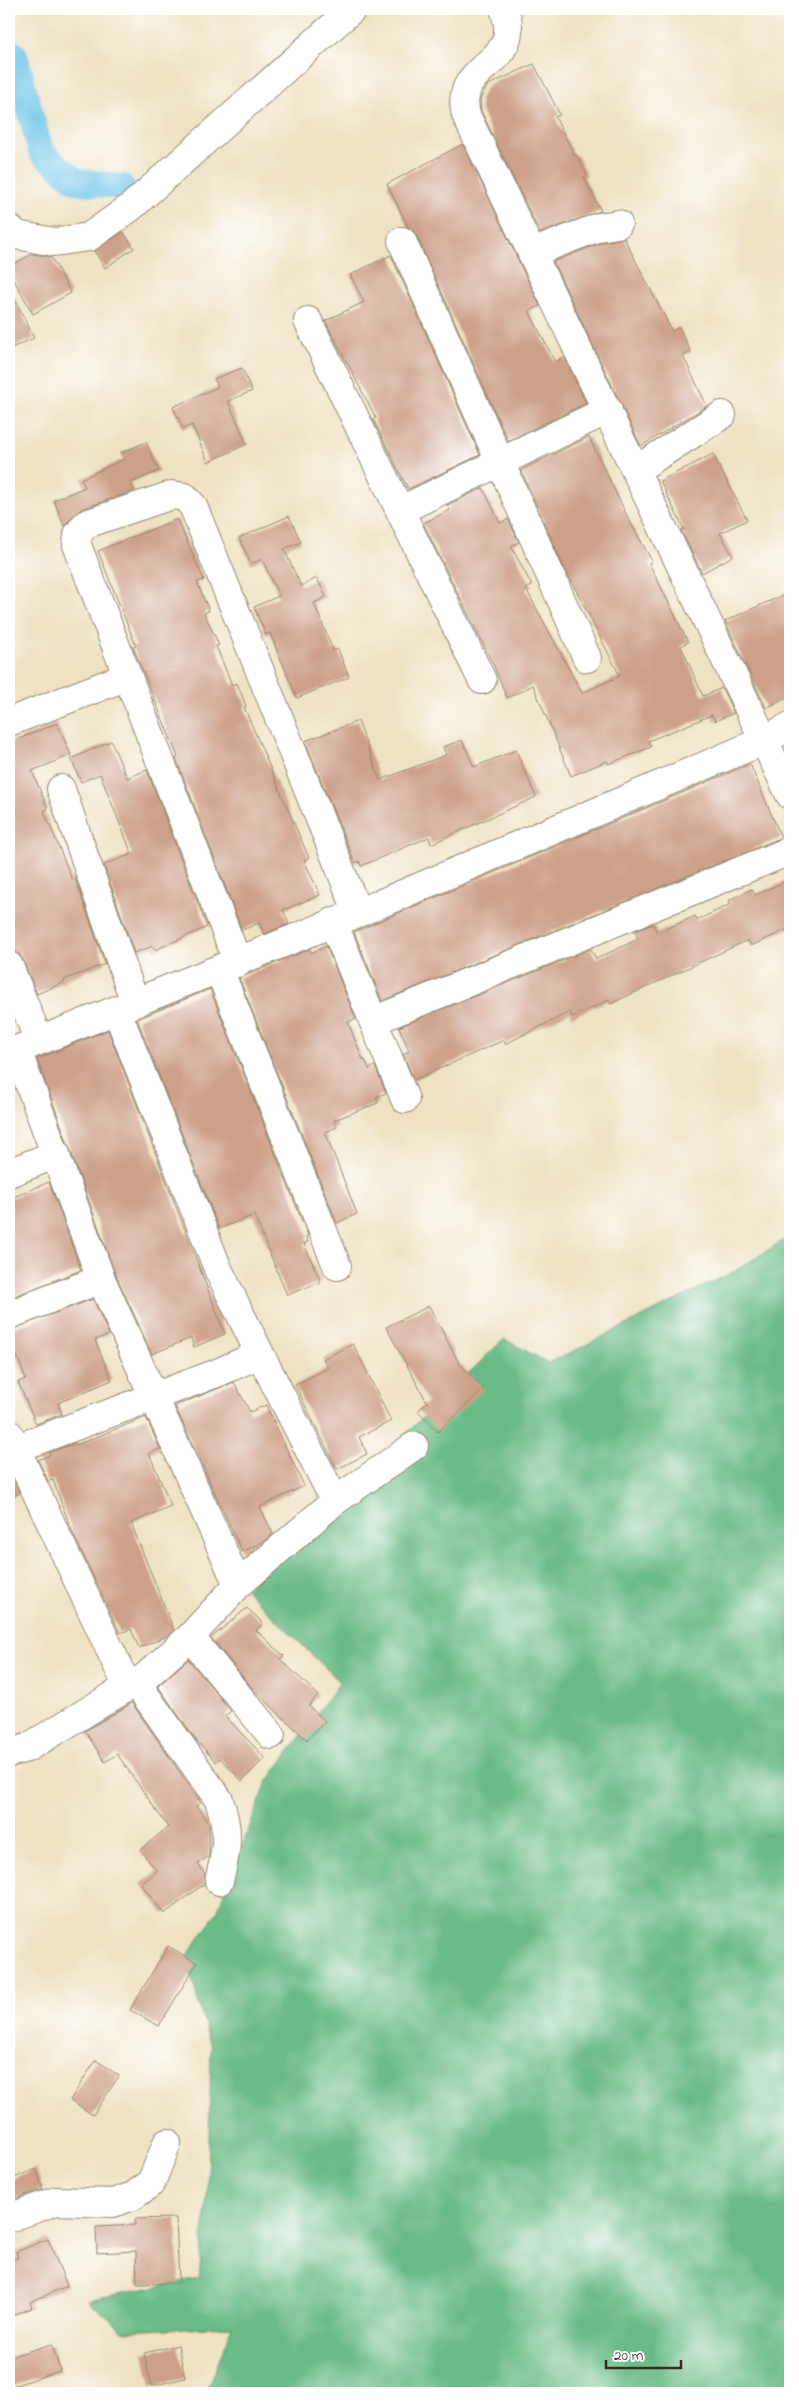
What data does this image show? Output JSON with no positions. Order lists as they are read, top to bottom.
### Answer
{
  "scale_bar": "20 m"
}
